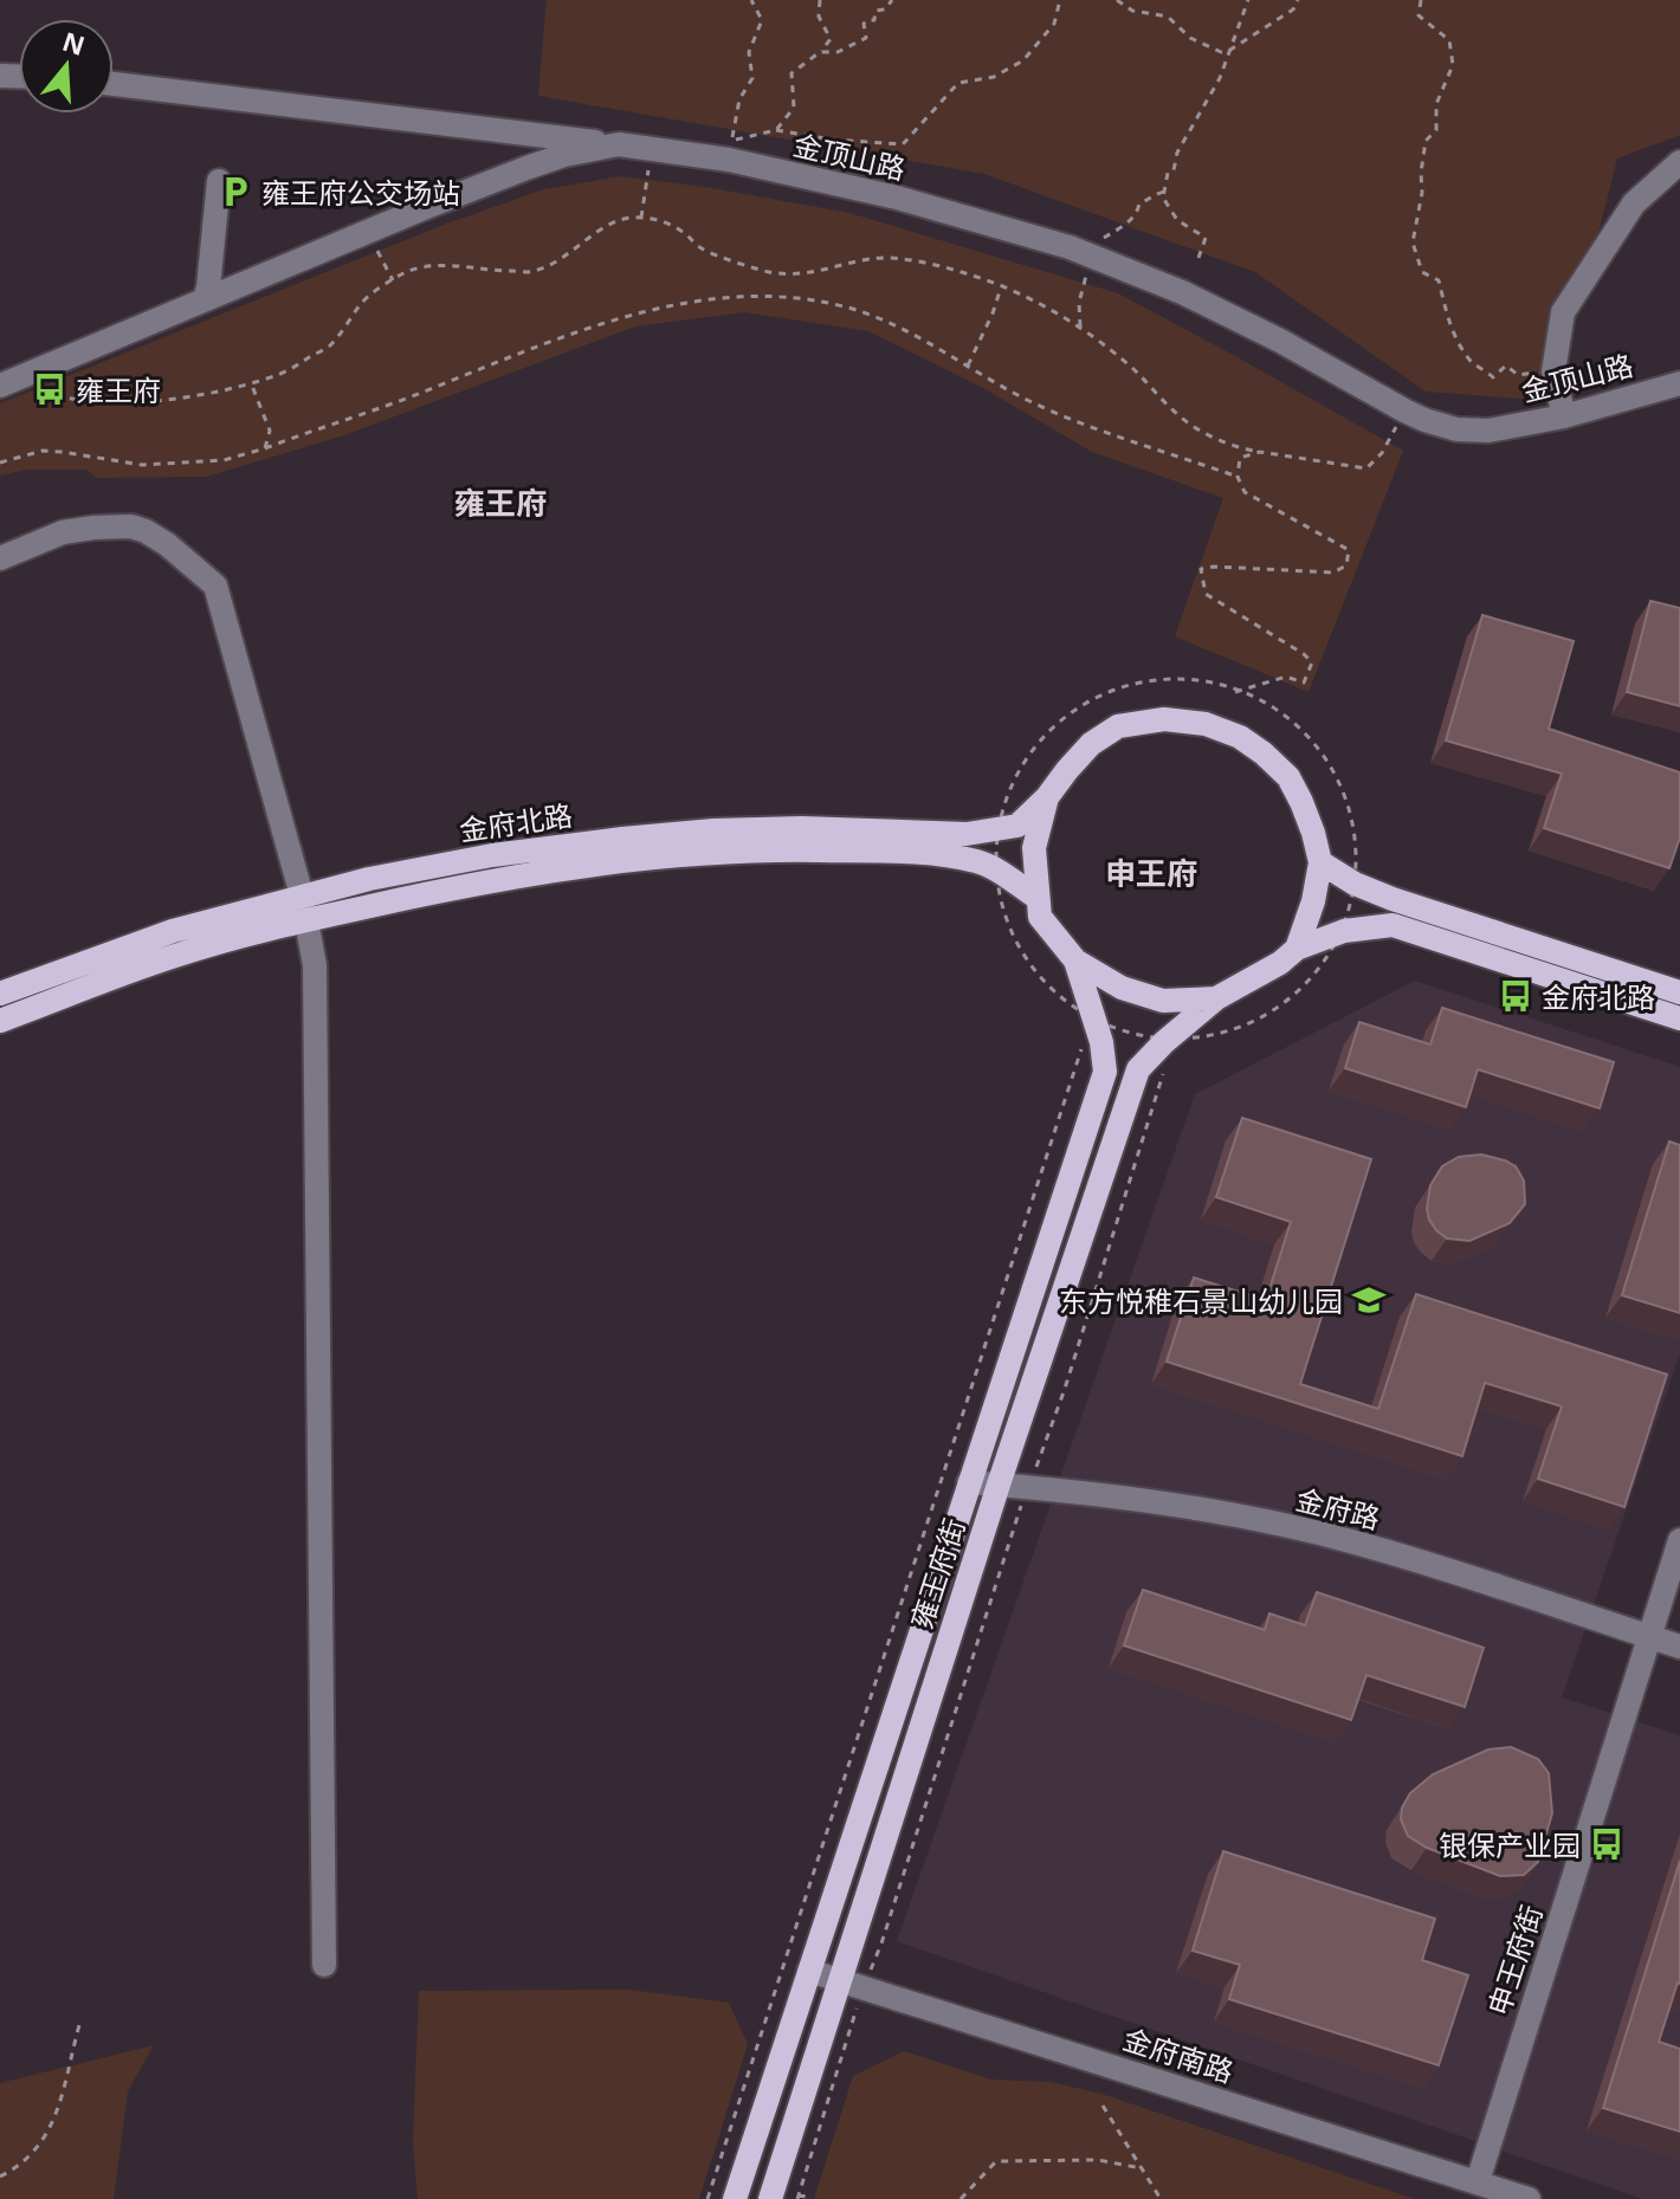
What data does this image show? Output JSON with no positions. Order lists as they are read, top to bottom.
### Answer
{
  "streets": {
    "main road": ["金府北路", "雍王府街"],
    "street": [
      "金顶山路",
      "金府路",
      "申王府街",
      "金府南路"
    ]
  },
  "crossings": [
    ["金府北路", "雍王府街"],
    ["金府路", "雍王府街"],
    ["金府路", "申王府街"],
    ["雍王府街", "金府南路"],
    ["申王府街", "金府南路"]
  ],
  "districts": ["雍王府", "申王府"],
  "places": {
    "parking": ["雍王府公交场站"],
    "bus stop": ["雍王府", "金府北路", "银保产业园"],
    "school or university": ["东方悦稚石景山幼儿园"]
  },
  "north": "top"
}
